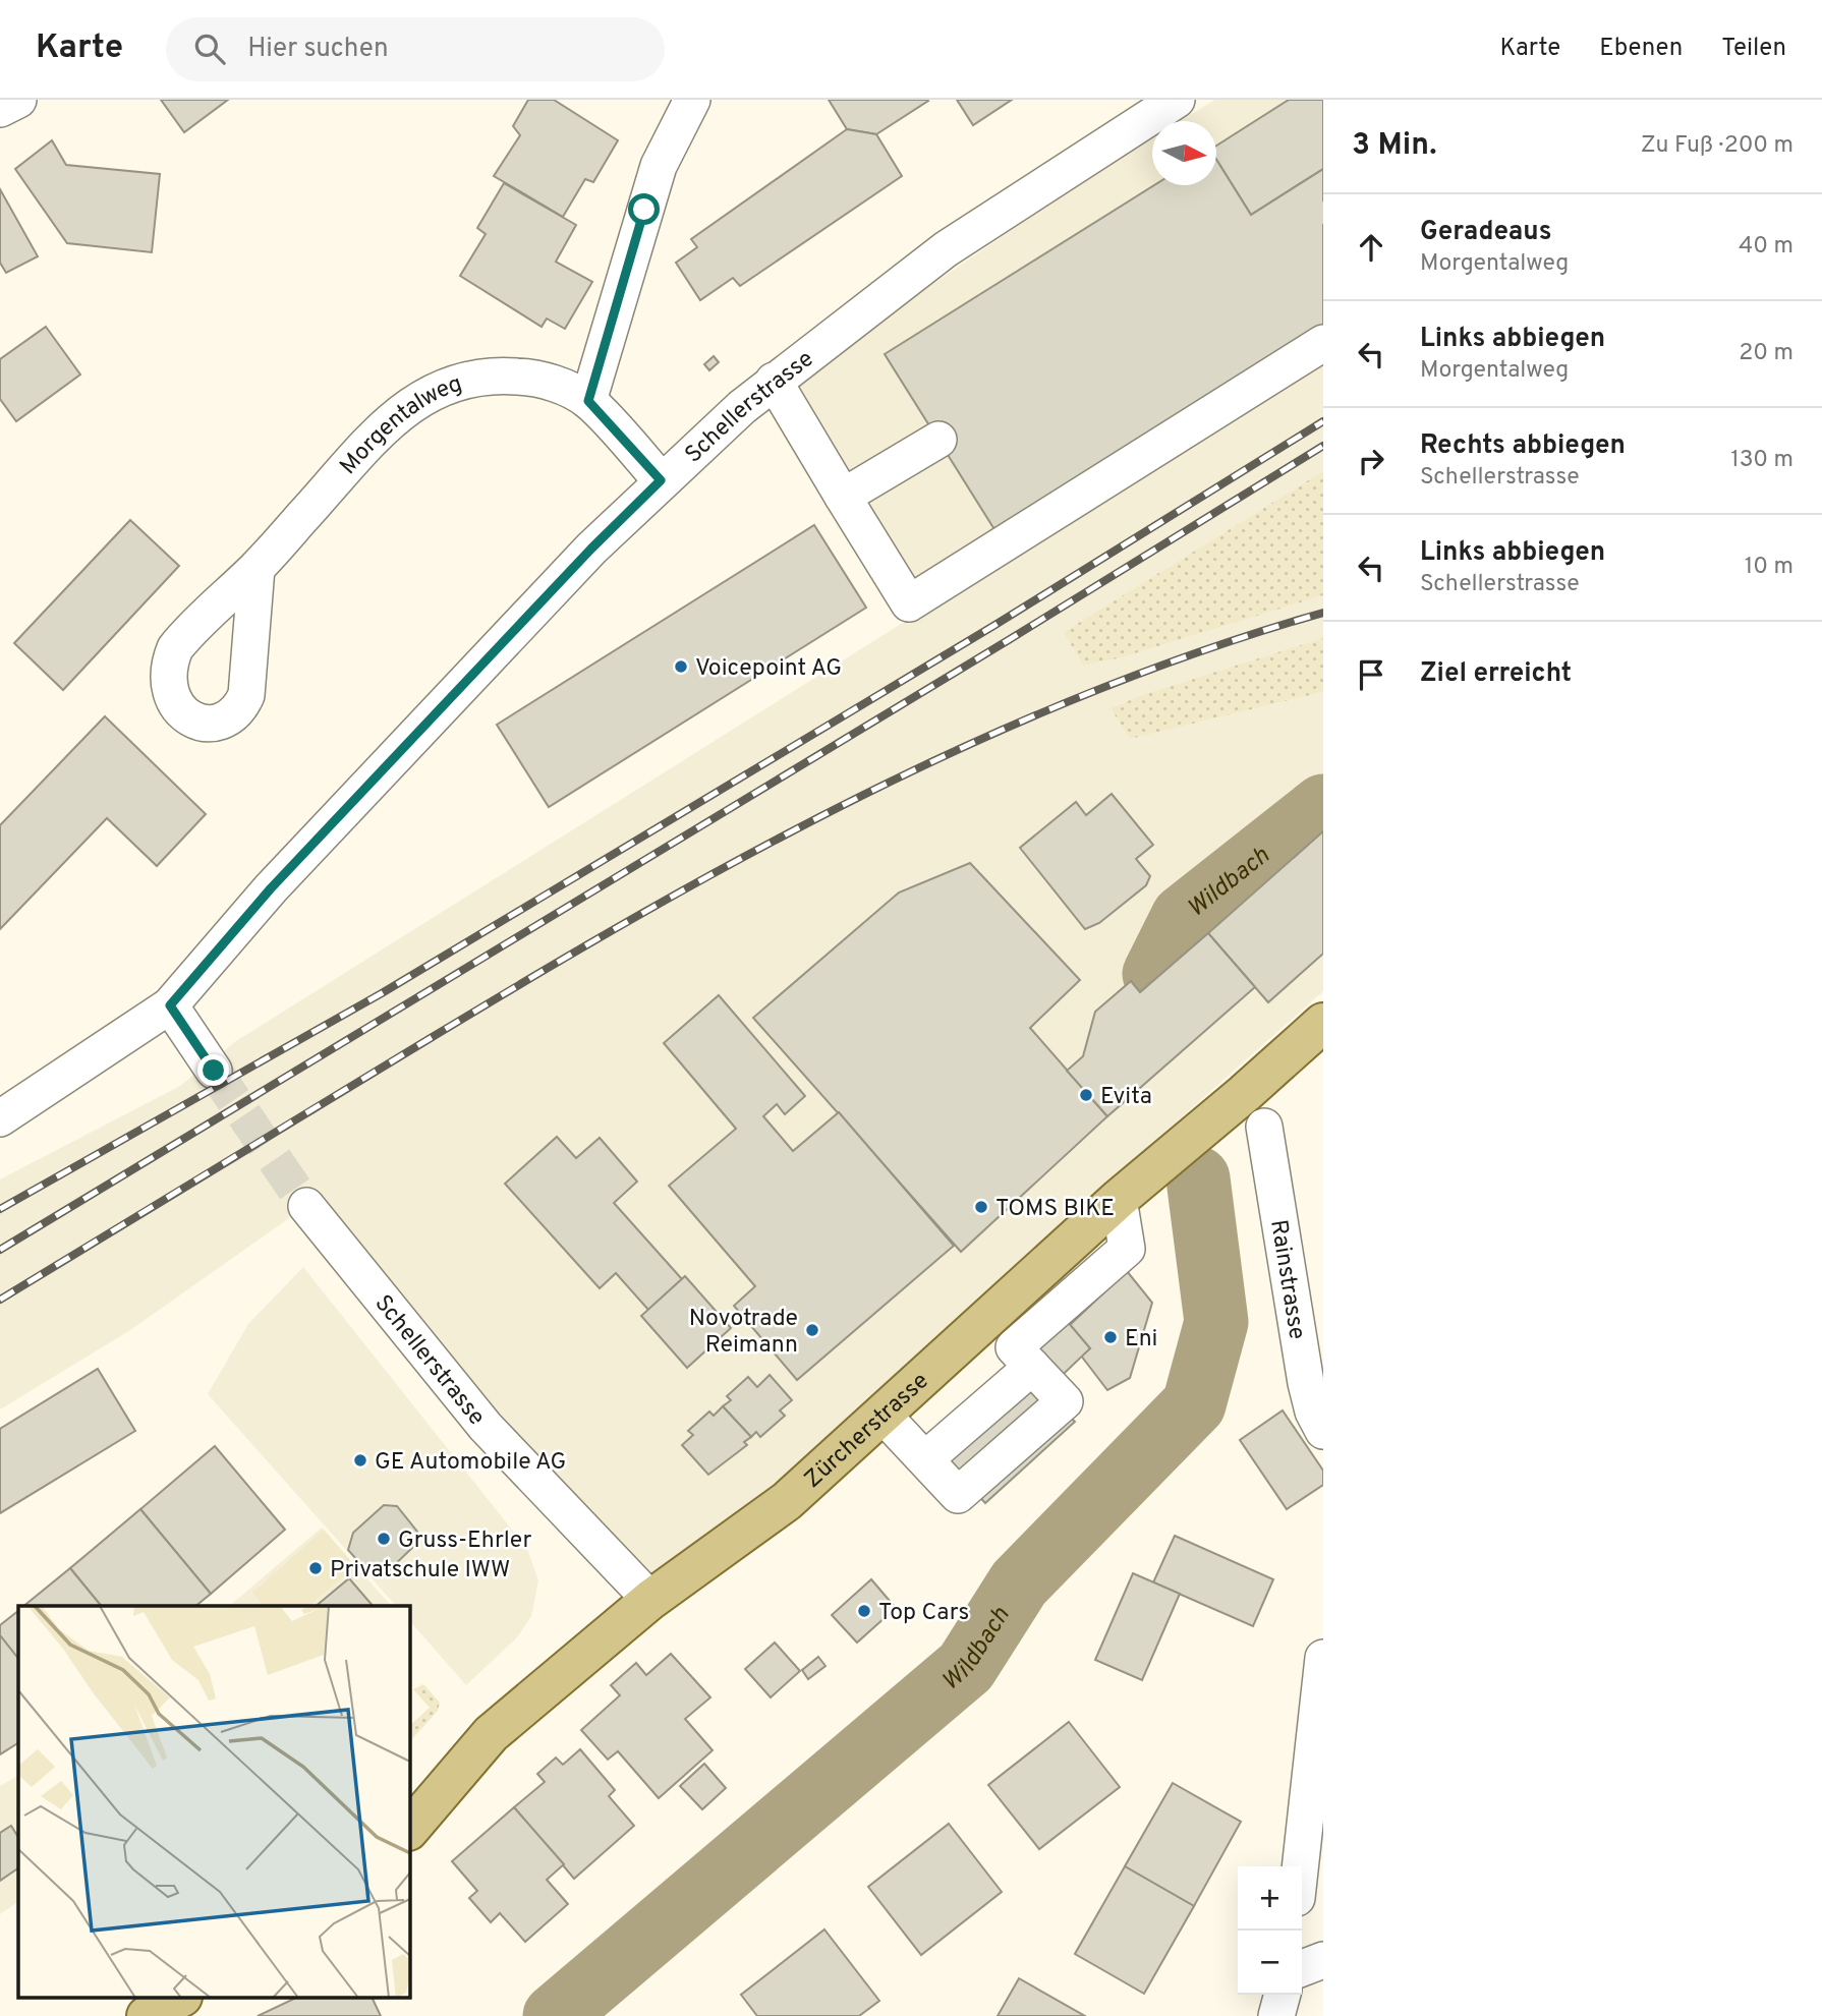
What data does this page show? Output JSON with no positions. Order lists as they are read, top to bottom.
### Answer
{
  "streets": {
    "main road": ["Zürcherstrasse"],
    "street": ["Schellerstrasse", "Morgentalweg", "Rainstrasse"]
  },
  "crossings": [
    ["Schellerstrasse", "Morgentalweg"],
    ["Schellerstrasse", "Zürcherstrasse"]
  ],
  "water": ["Wildbach"],
  "places": [
    "Voicepoint AG",
    "Evita",
    "TOMS BIKE",
    "Novotrade Reimann",
    "Eni",
    "GE Automobile AG",
    "Gruss-Ehrler",
    "Privatschule IWW",
    "Top Cars"
  ],
  "north": "right",
  "page": {
    "header": "Karte",
    "search": "Hier suchen",
    "nav": ["Karte", "Ebenen", "Teilen"],
    "heading": ["3 Min.", "Zu Fuß · 200 m"],
    "list": [
      ["Geradeaus", "Morgentalweg", "40 m"],
      ["Links abbiegen", "Morgentalweg", "20 m"],
      ["Rechts abbiegen", "Schellerstrasse", "130 m"],
      ["Links abbiegen", "Schellerstrasse", "10 m"],
      "Ziel erreicht"
    ],
    "map_buttons": ["+", "−"]
  }
}
